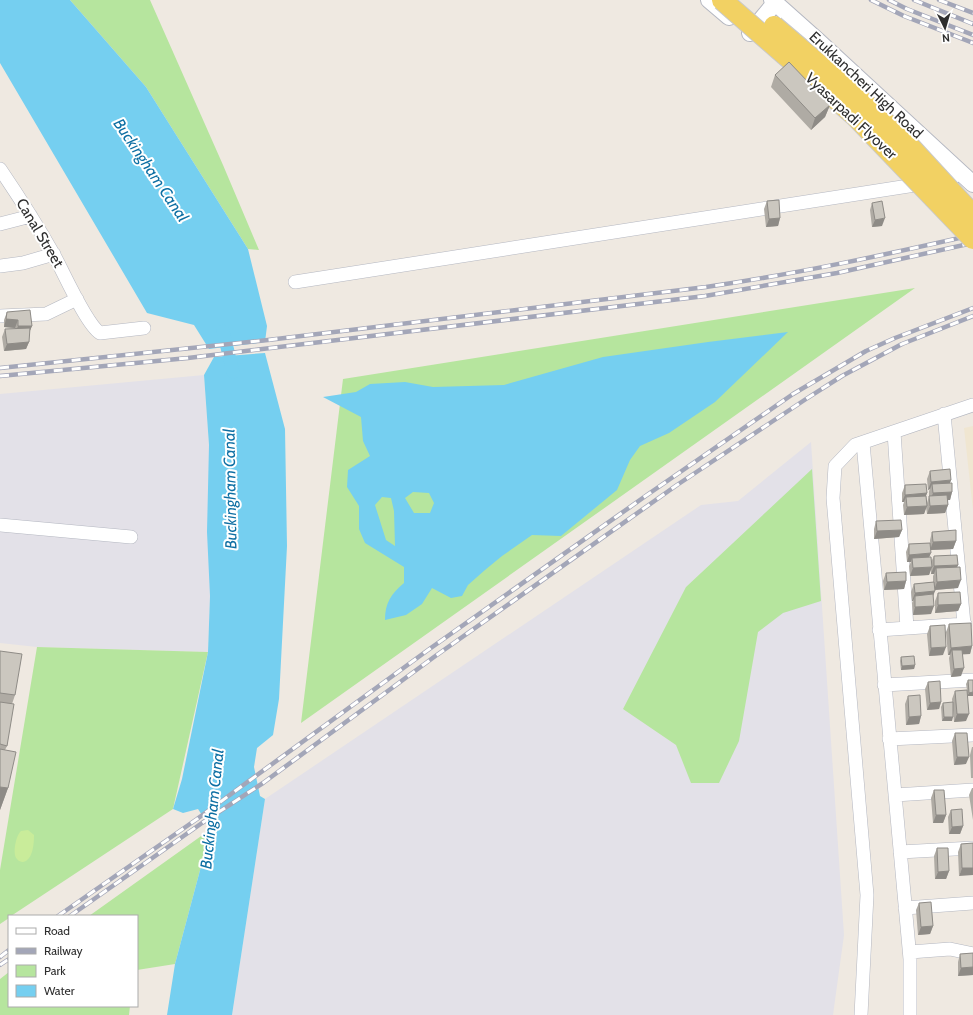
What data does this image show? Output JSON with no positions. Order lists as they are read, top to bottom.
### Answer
{
  "streets": {
    "main road": ["Vyasarpadi Flyover"],
    "street": ["Erukkancheri High Road", "Canal Street"]
  },
  "water": ["Buckingham Canal"],
  "legend": [
    "Road",
    "Railway",
    "Park",
    "Water"
  ],
  "north": "bottom"
}
